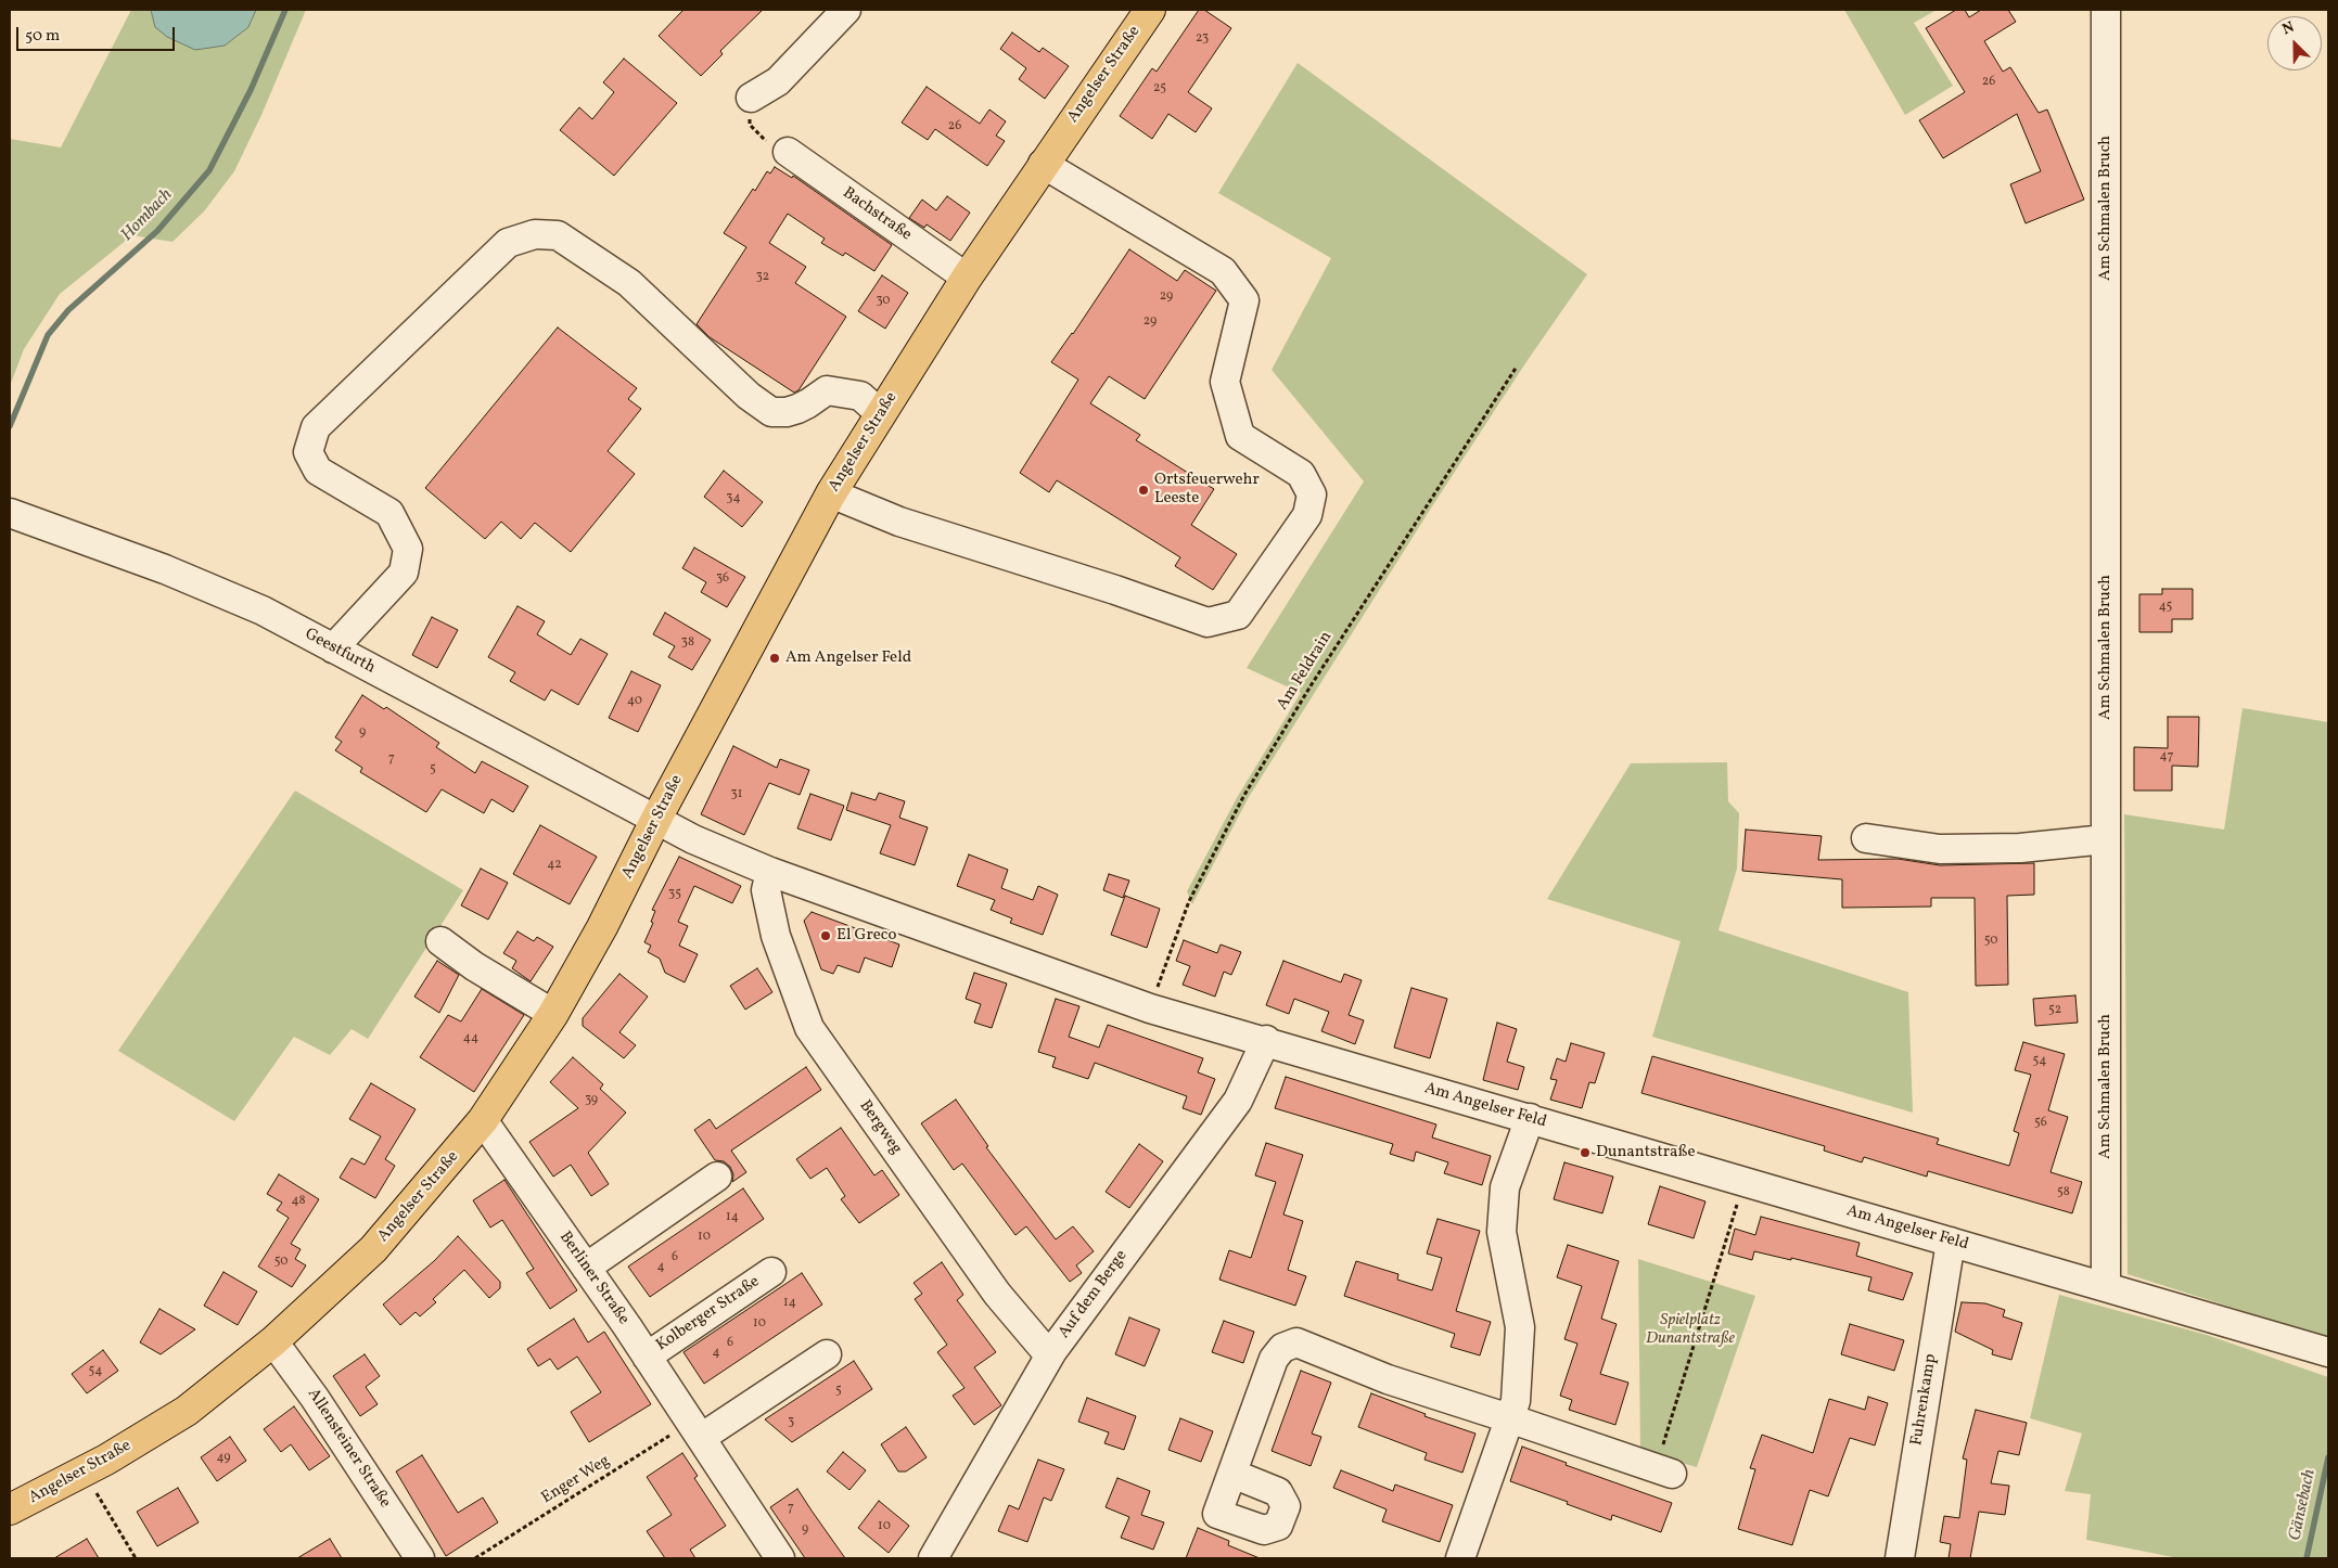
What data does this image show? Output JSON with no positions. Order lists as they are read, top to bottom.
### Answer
{
  "streets": {
    "main road": ["Angelser Straße"],
    "street": [
      "Am Schmalen Bruch",
      "Bachstraße",
      "Geestfurth",
      "Am Angelser Feld",
      "Bergweg",
      "Berliner Straße",
      "Auf dem Berge",
      "Kolberger Straße",
      "Fuhrenkamp",
      "Allensteiner Straße"
    ],
    "path": ["Am Feldrain", "Enger Weg"]
  },
  "crossings": [
    ["Angelser Straße", "Bachstraße"],
    ["Angelser Straße", "Geestfurth"],
    ["Angelser Straße", "Am Angelser Feld"],
    ["Angelser Straße", "Berliner Straße"],
    ["Angelser Straße", "Allensteiner Straße"],
    ["Am Schmalen Bruch", "Am Angelser Feld"],
    ["Geestfurth", "Am Angelser Feld"],
    ["Am Feldrain", "Am Angelser Feld"],
    ["Am Angelser Feld", "Bergweg"],
    ["Am Angelser Feld", "Auf dem Berge"],
    ["Am Angelser Feld", "Fuhrenkamp"],
    ["Bergweg", "Auf dem Berge"],
    ["Berliner Straße", "Kolberger Straße"],
    ["Berliner Straße", "Enger Weg"]
  ],
  "water": ["Hombach", "Gänsebach"],
  "parks": ["Spielplatz Dunantstraße"],
  "places": [
    "Ortsfeuerwehr Leeste",
    "Am Angelser Feld",
    "El Greco",
    "Dunantstraße"
  ],
  "house_numbers": [
    "23",
    "26",
    "25",
    "26",
    "32",
    "29",
    "30",
    "29",
    "34",
    "36",
    "45",
    "38",
    "40",
    "9",
    "47",
    "7",
    "5",
    "31",
    "42",
    "35",
    "50",
    "52",
    "44",
    "54",
    "39",
    "56",
    "58",
    "48",
    "14",
    "10",
    "6",
    "50",
    "4",
    "14",
    "10",
    "6",
    "4",
    "54",
    "5",
    "3",
    "49",
    "7",
    "10",
    "9"
  ],
  "scale_bar": "50 m",
  "north": "top left"
}
